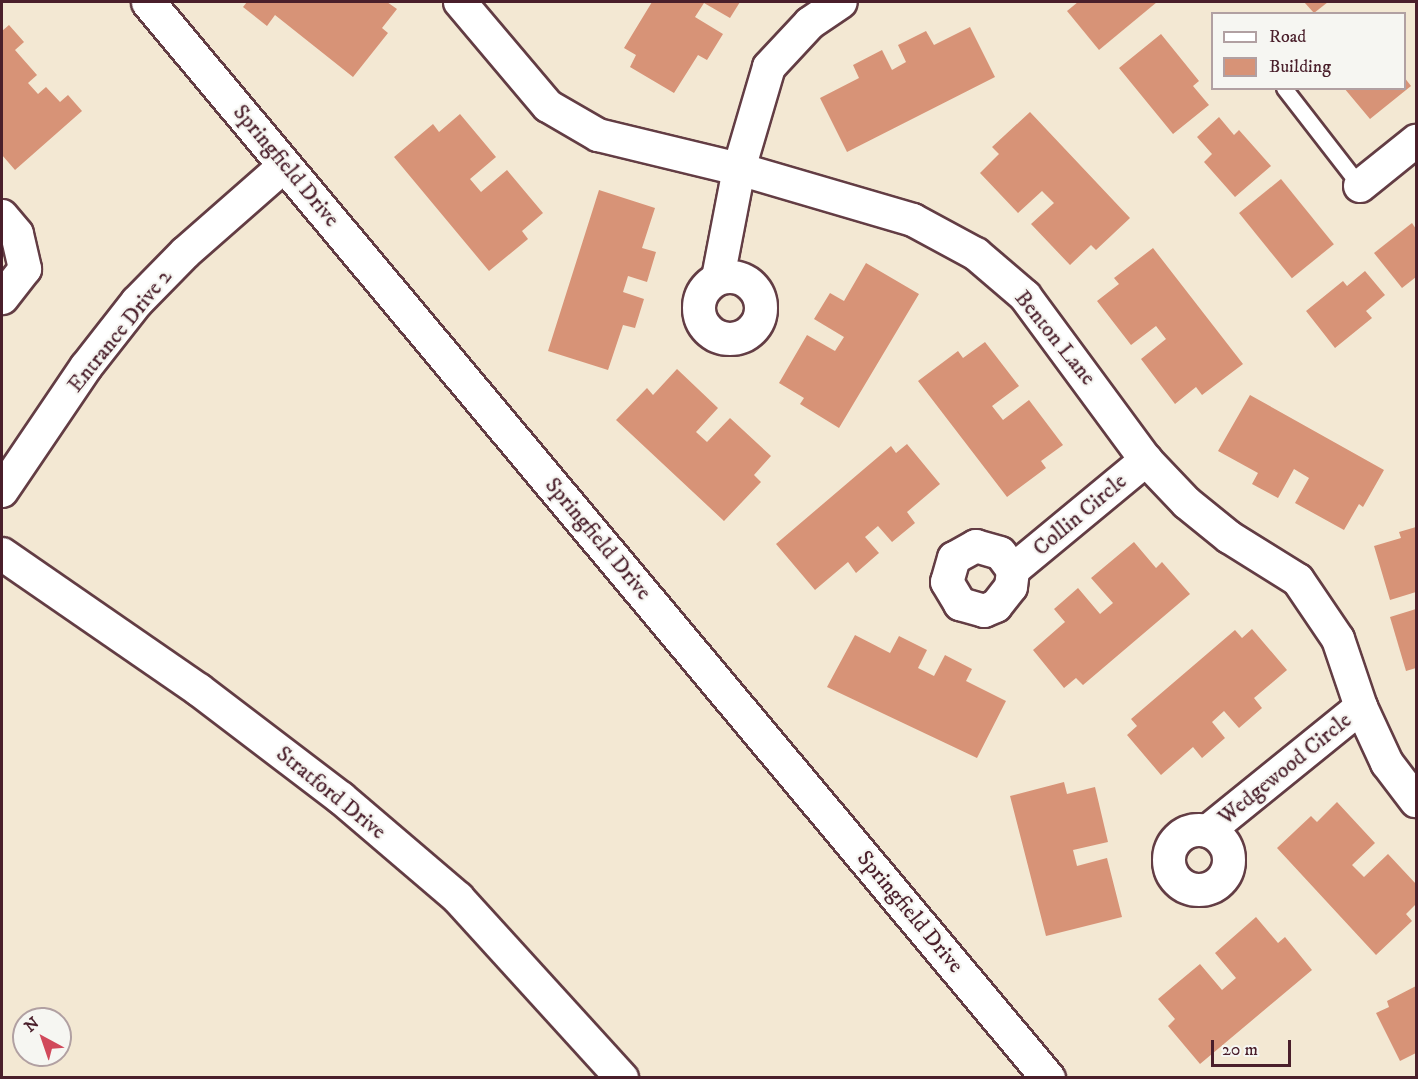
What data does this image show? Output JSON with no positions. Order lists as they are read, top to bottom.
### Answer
{
  "streets": {
    "street": [
      "Springfield Drive",
      "Entrance Drive 2",
      "Benton Lane",
      "Collin Circle",
      "Wedgewood Circle",
      "Stratford Drive"
    ]
  },
  "crossings": [
    ["Springfield Drive", "Entrance Drive 2"],
    ["Benton Lane", "Collin Circle"],
    ["Benton Lane", "Wedgewood Circle"]
  ],
  "legend": ["Road", "Building"],
  "scale_bar": "20 m",
  "north": "top left"
}
